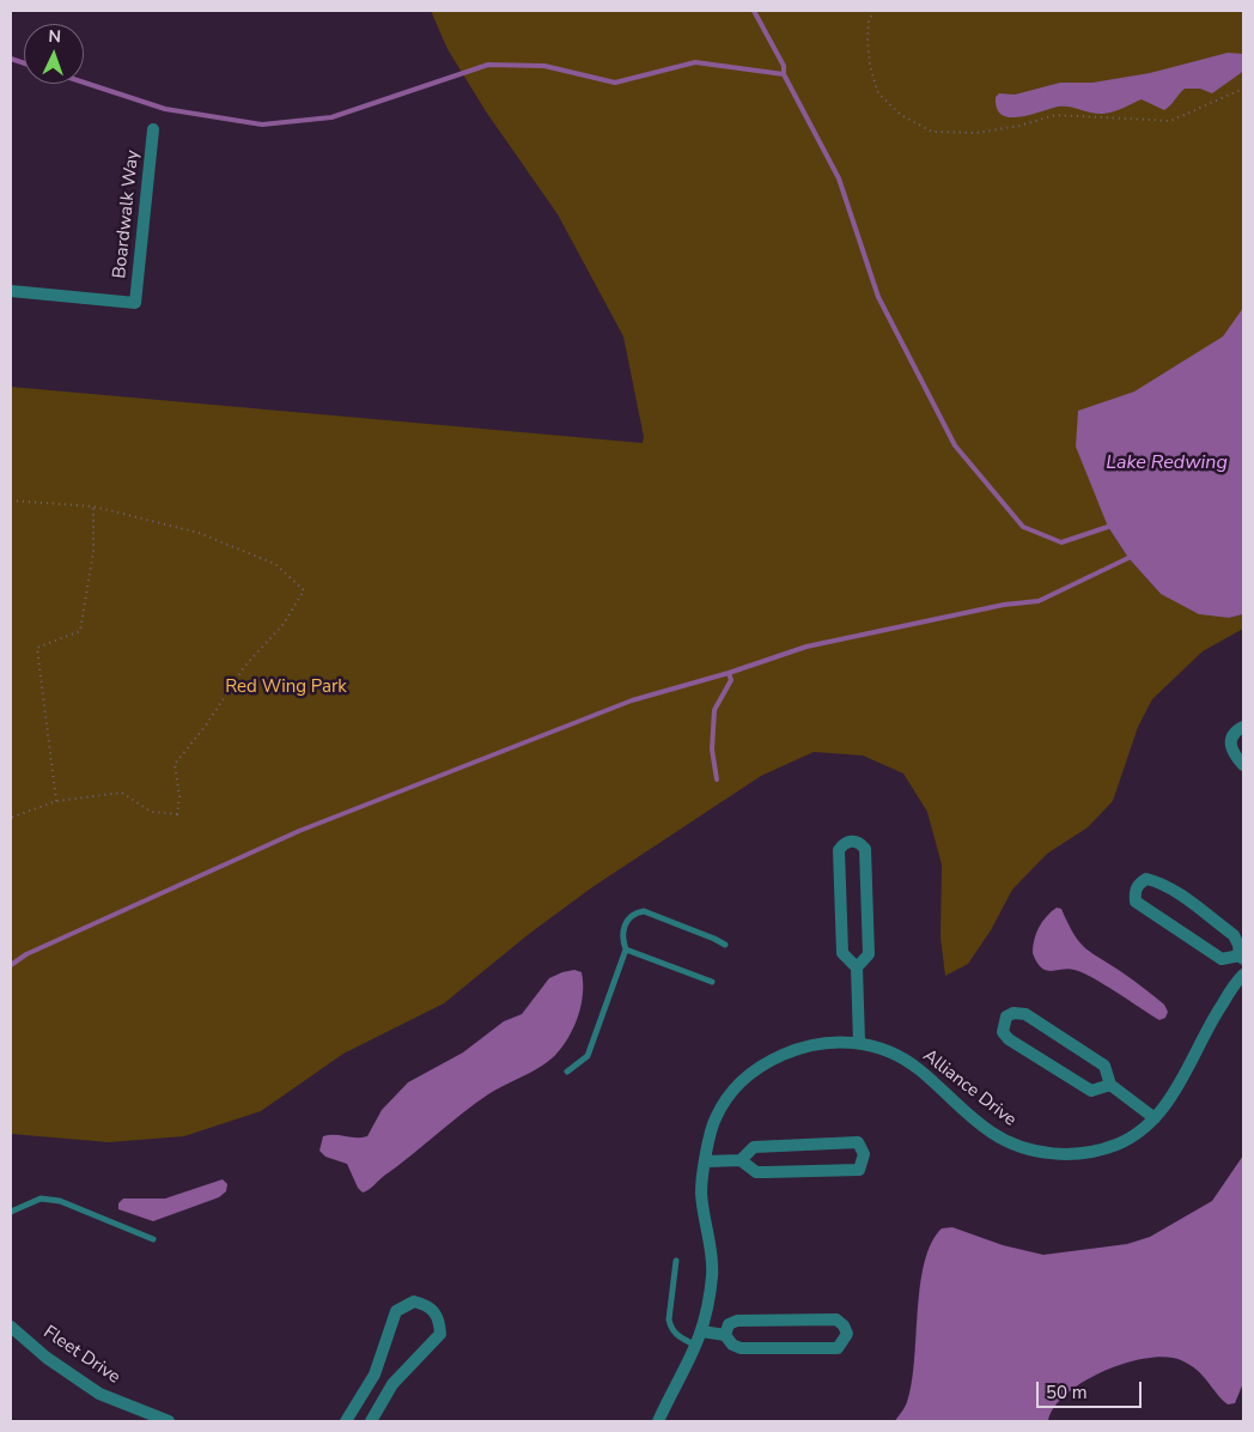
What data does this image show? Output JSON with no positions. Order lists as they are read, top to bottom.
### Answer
{
  "streets": {
    "street": ["Boardwalk Way", "Alliance Drive", "Fleet Drive"]
  },
  "water": ["Lake Redwing"],
  "parks": ["Red Wing Park"],
  "scale_bar": "50 m",
  "north": "top"
}
